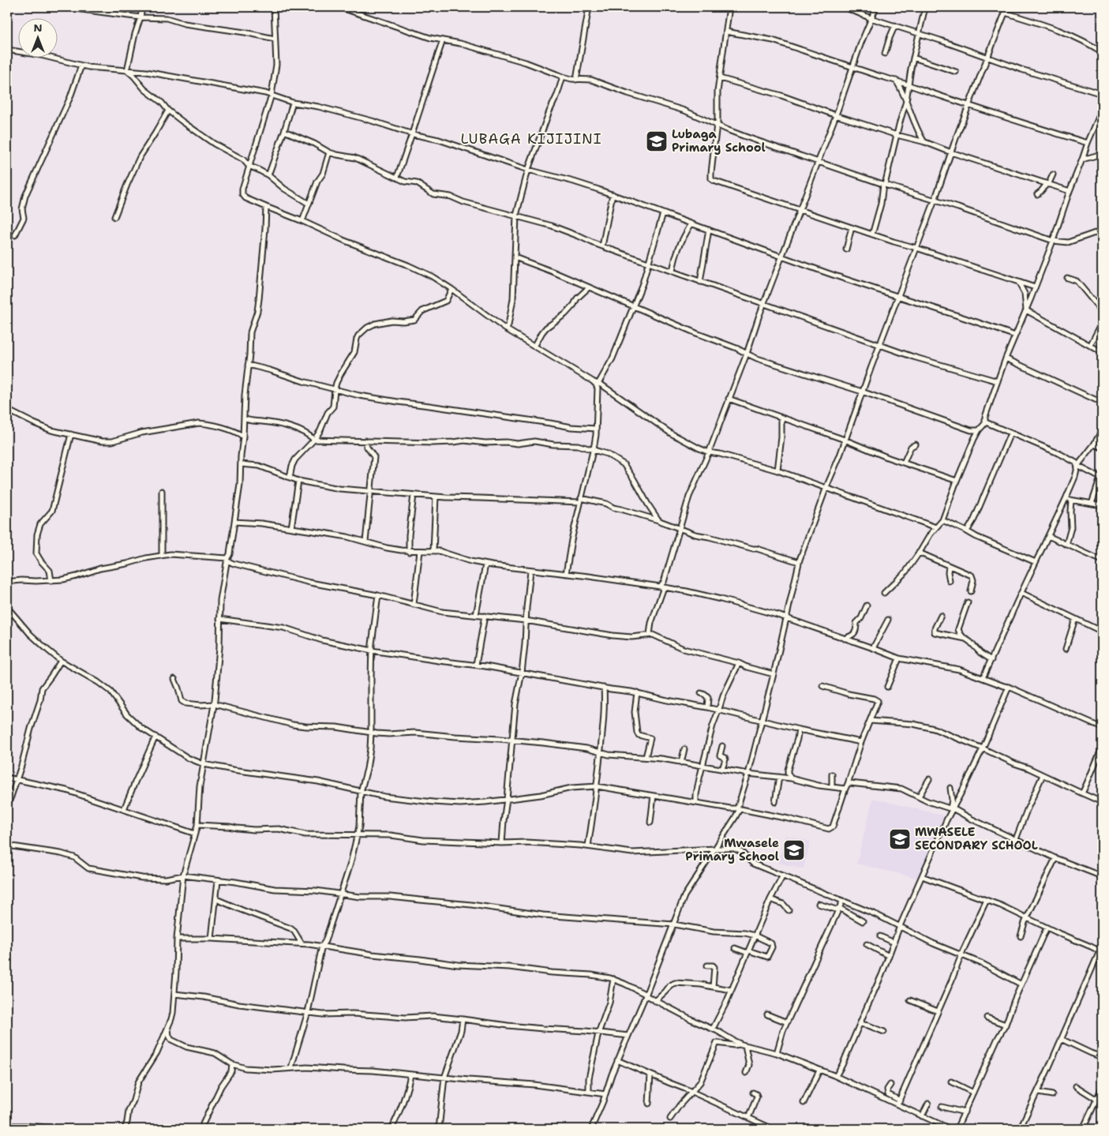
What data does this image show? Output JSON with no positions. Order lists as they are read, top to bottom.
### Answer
{
  "districts": ["LUBAGA KIJIJINI"],
  "places": {
    "school or university": ["Lubaga Primary School", "MWASELE SECONDARY SCHOOL", "Mwasele Primary School"]
  },
  "north": "top"
}
